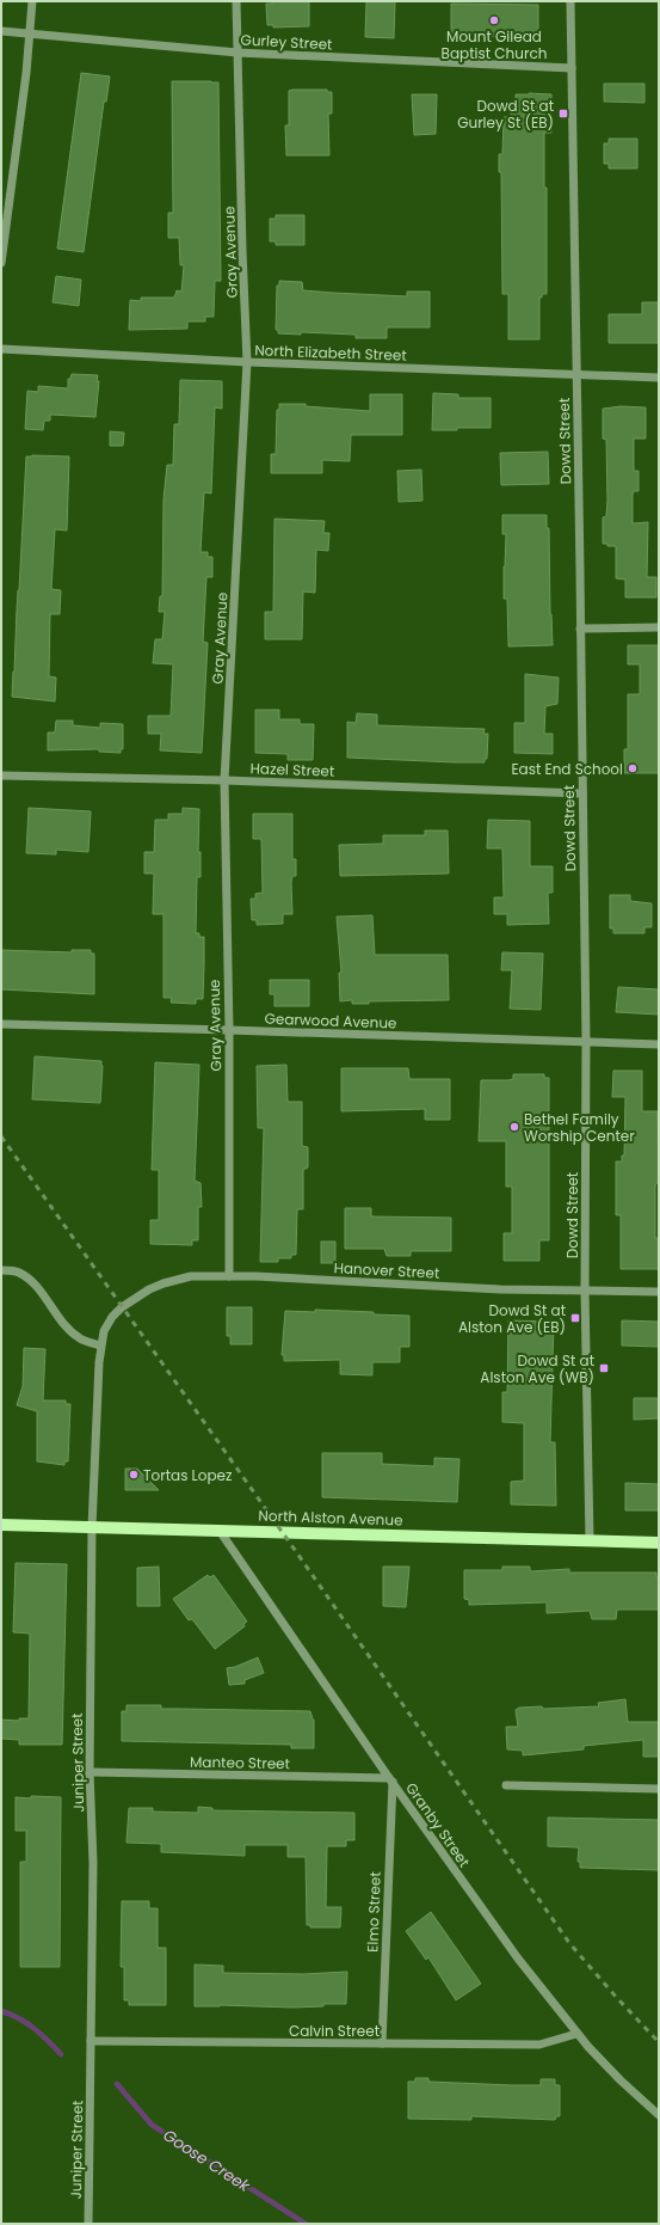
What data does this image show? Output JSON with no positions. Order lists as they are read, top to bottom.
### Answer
{
  "streets": {
    "main road": ["North Alston Avenue"],
    "street": [
      "Gurley Street",
      "Gray Avenue",
      "North Elizabeth Street",
      "Dowd Street",
      "Hazel Street",
      "Gearwood Avenue",
      "Hanover Street",
      "Juniper Street",
      "Manteo Street",
      "Granby Street",
      "Elmo Street",
      "Calvin Street"
    ]
  },
  "crossings": [
    ["Gurley Street", "Gray Avenue"],
    ["Gurley Street", "Dowd Street"],
    ["Gray Avenue", "North Elizabeth Street"],
    ["Gray Avenue", "Hazel Street"],
    ["Gray Avenue", "Gearwood Avenue"],
    ["Gray Avenue", "Hanover Street"],
    ["North Elizabeth Street", "Dowd Street"],
    ["Dowd Street", "Hazel Street"],
    ["Dowd Street", "Gearwood Avenue"],
    ["Dowd Street", "Hanover Street"],
    ["Dowd Street", "North Alston Avenue"],
    ["Hanover Street", "Juniper Street"],
    ["North Alston Avenue", "Juniper Street"],
    ["North Alston Avenue", "Granby Street"],
    ["Juniper Street", "Manteo Street"],
    ["Juniper Street", "Calvin Street"],
    ["Manteo Street", "Granby Street"],
    ["Manteo Street", "Elmo Street"],
    ["Granby Street", "Elmo Street"],
    ["Granby Street", "Calvin Street"],
    ["Elmo Street", "Calvin Street"]
  ],
  "water": ["Goose Creek"],
  "places": {
    "other": [
      "Mount Gilead Baptist Church",
      "East End School",
      "Bethel Family Worship Center",
      "Tortas Lopez"
    ],
    "transit": ["Dowd St at Gurley St (EB)", "Dowd St at Alston Ave (EB)", "Dowd St at Alston Ave (WB)"]
  }
}
